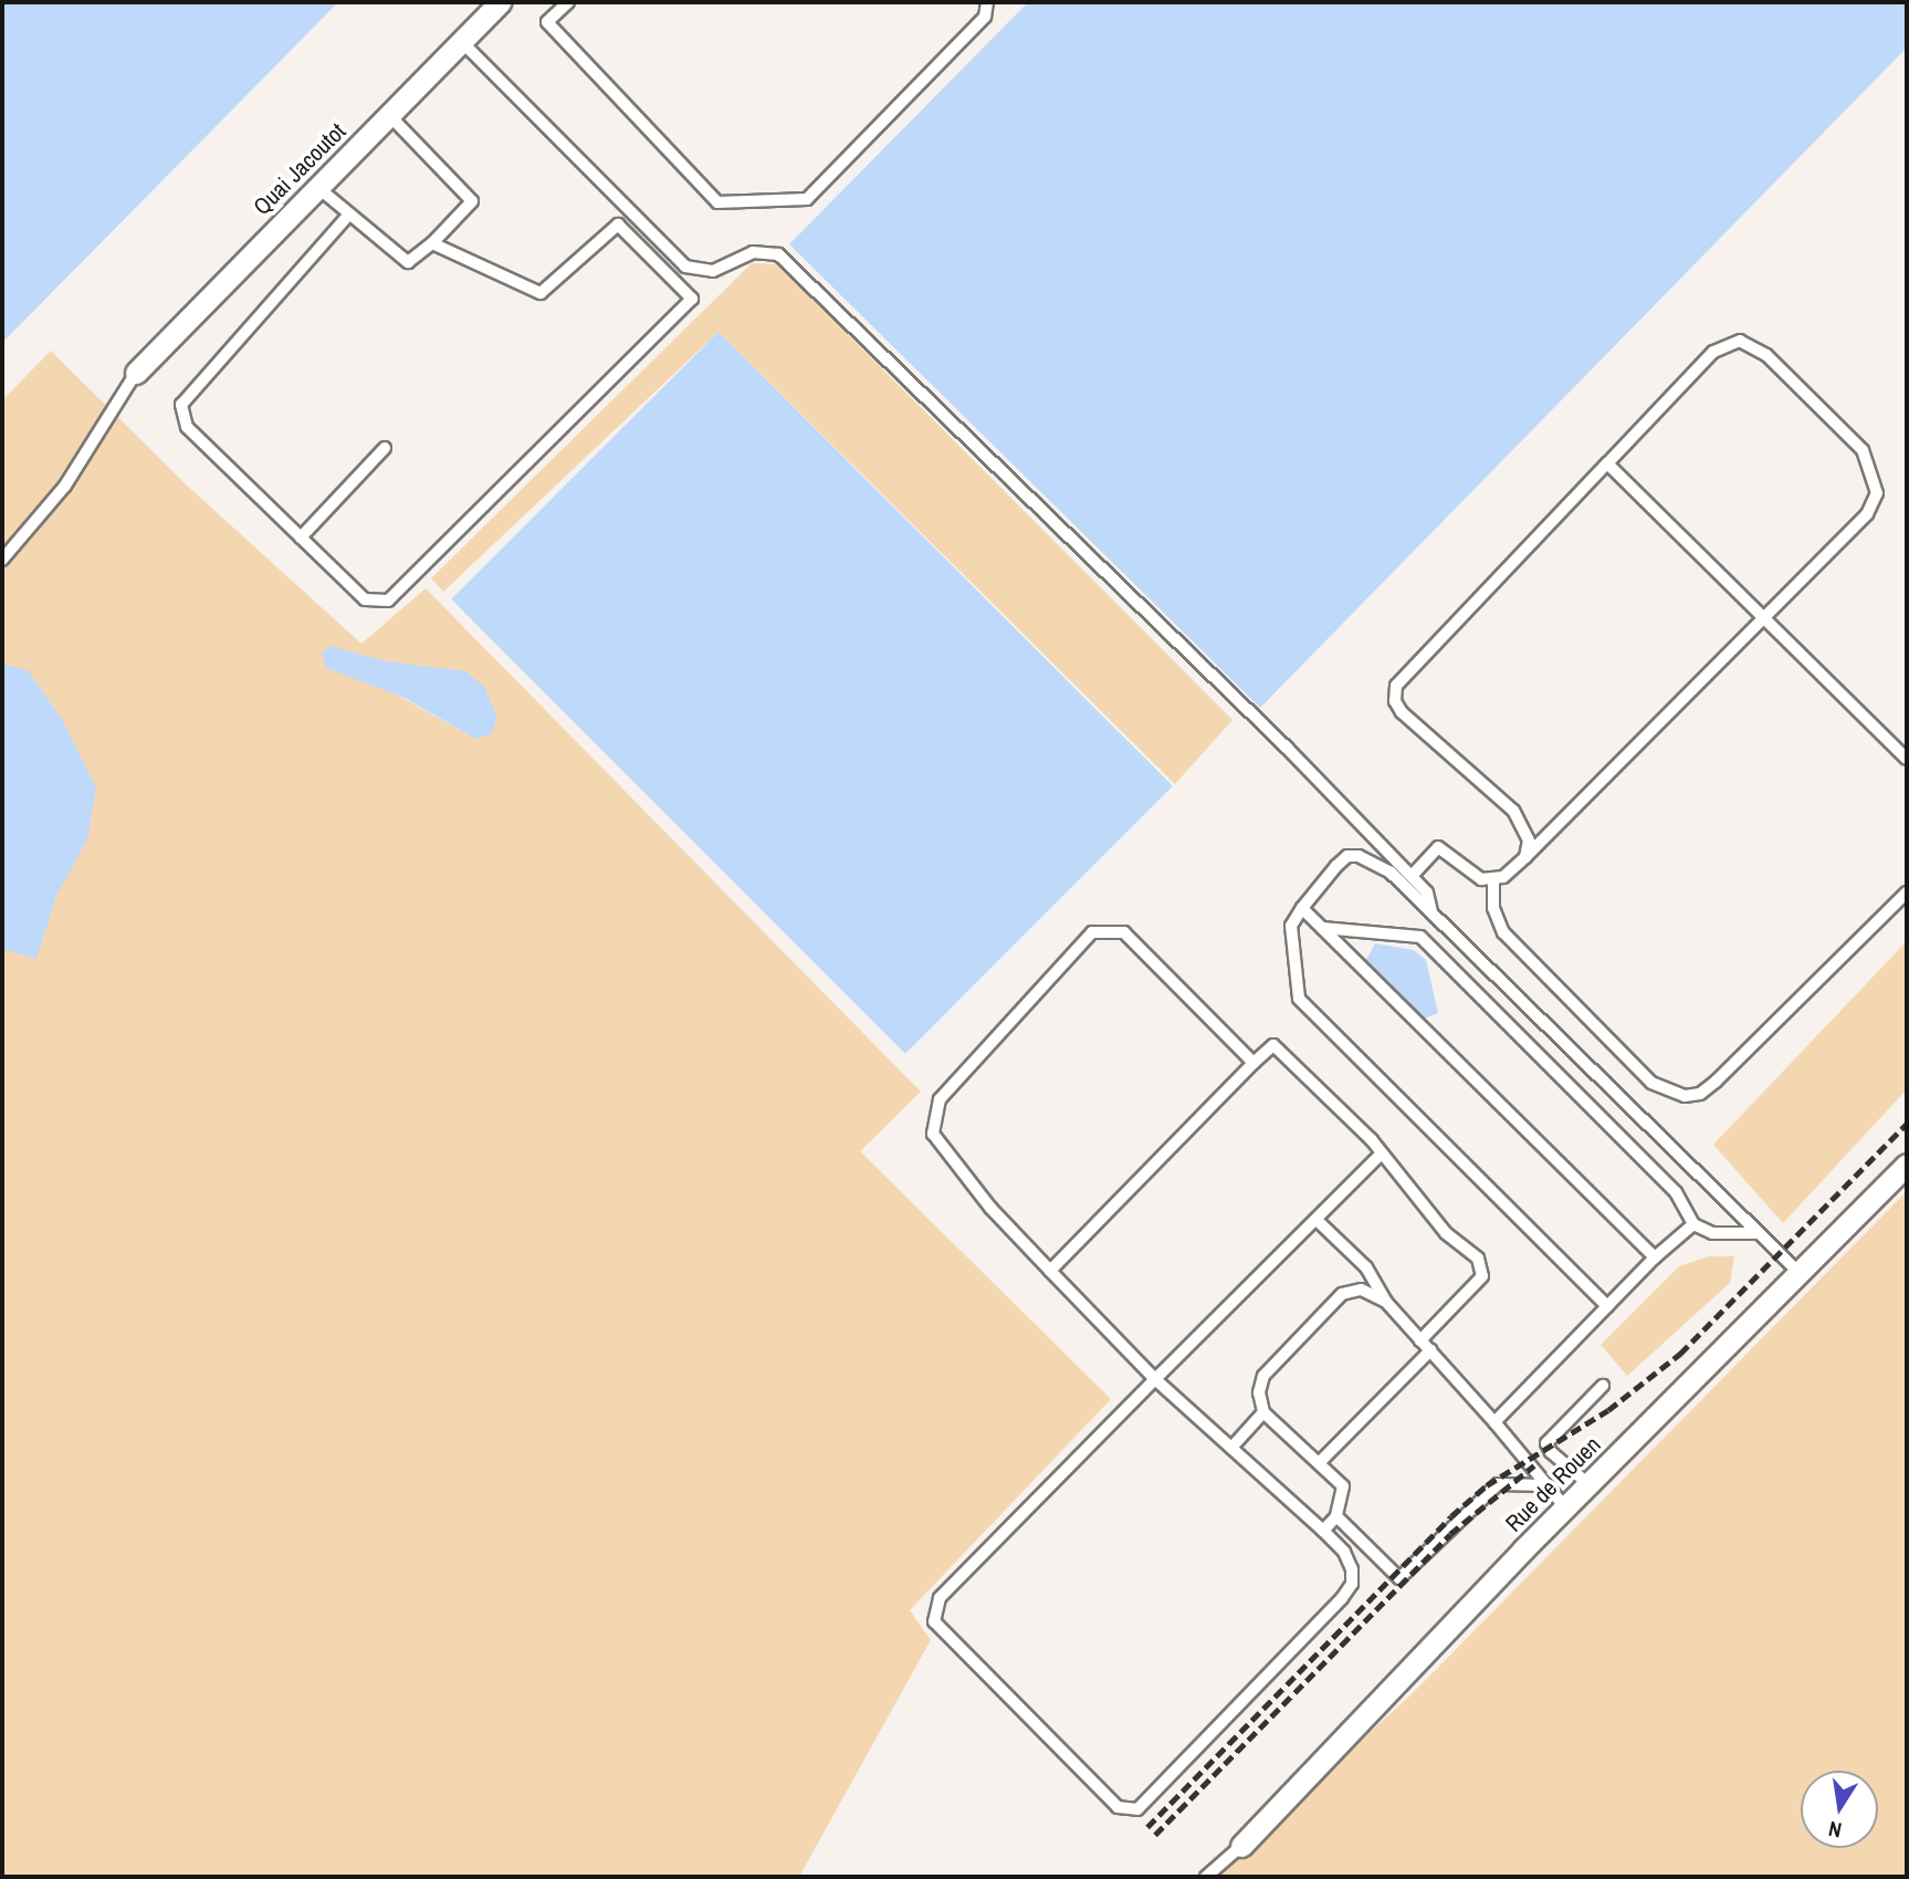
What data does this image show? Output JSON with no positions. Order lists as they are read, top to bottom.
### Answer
{
  "streets": {
    "street": ["Quai Jacoutot", "Rue de Rouen"]
  },
  "north": "bottom"
}
